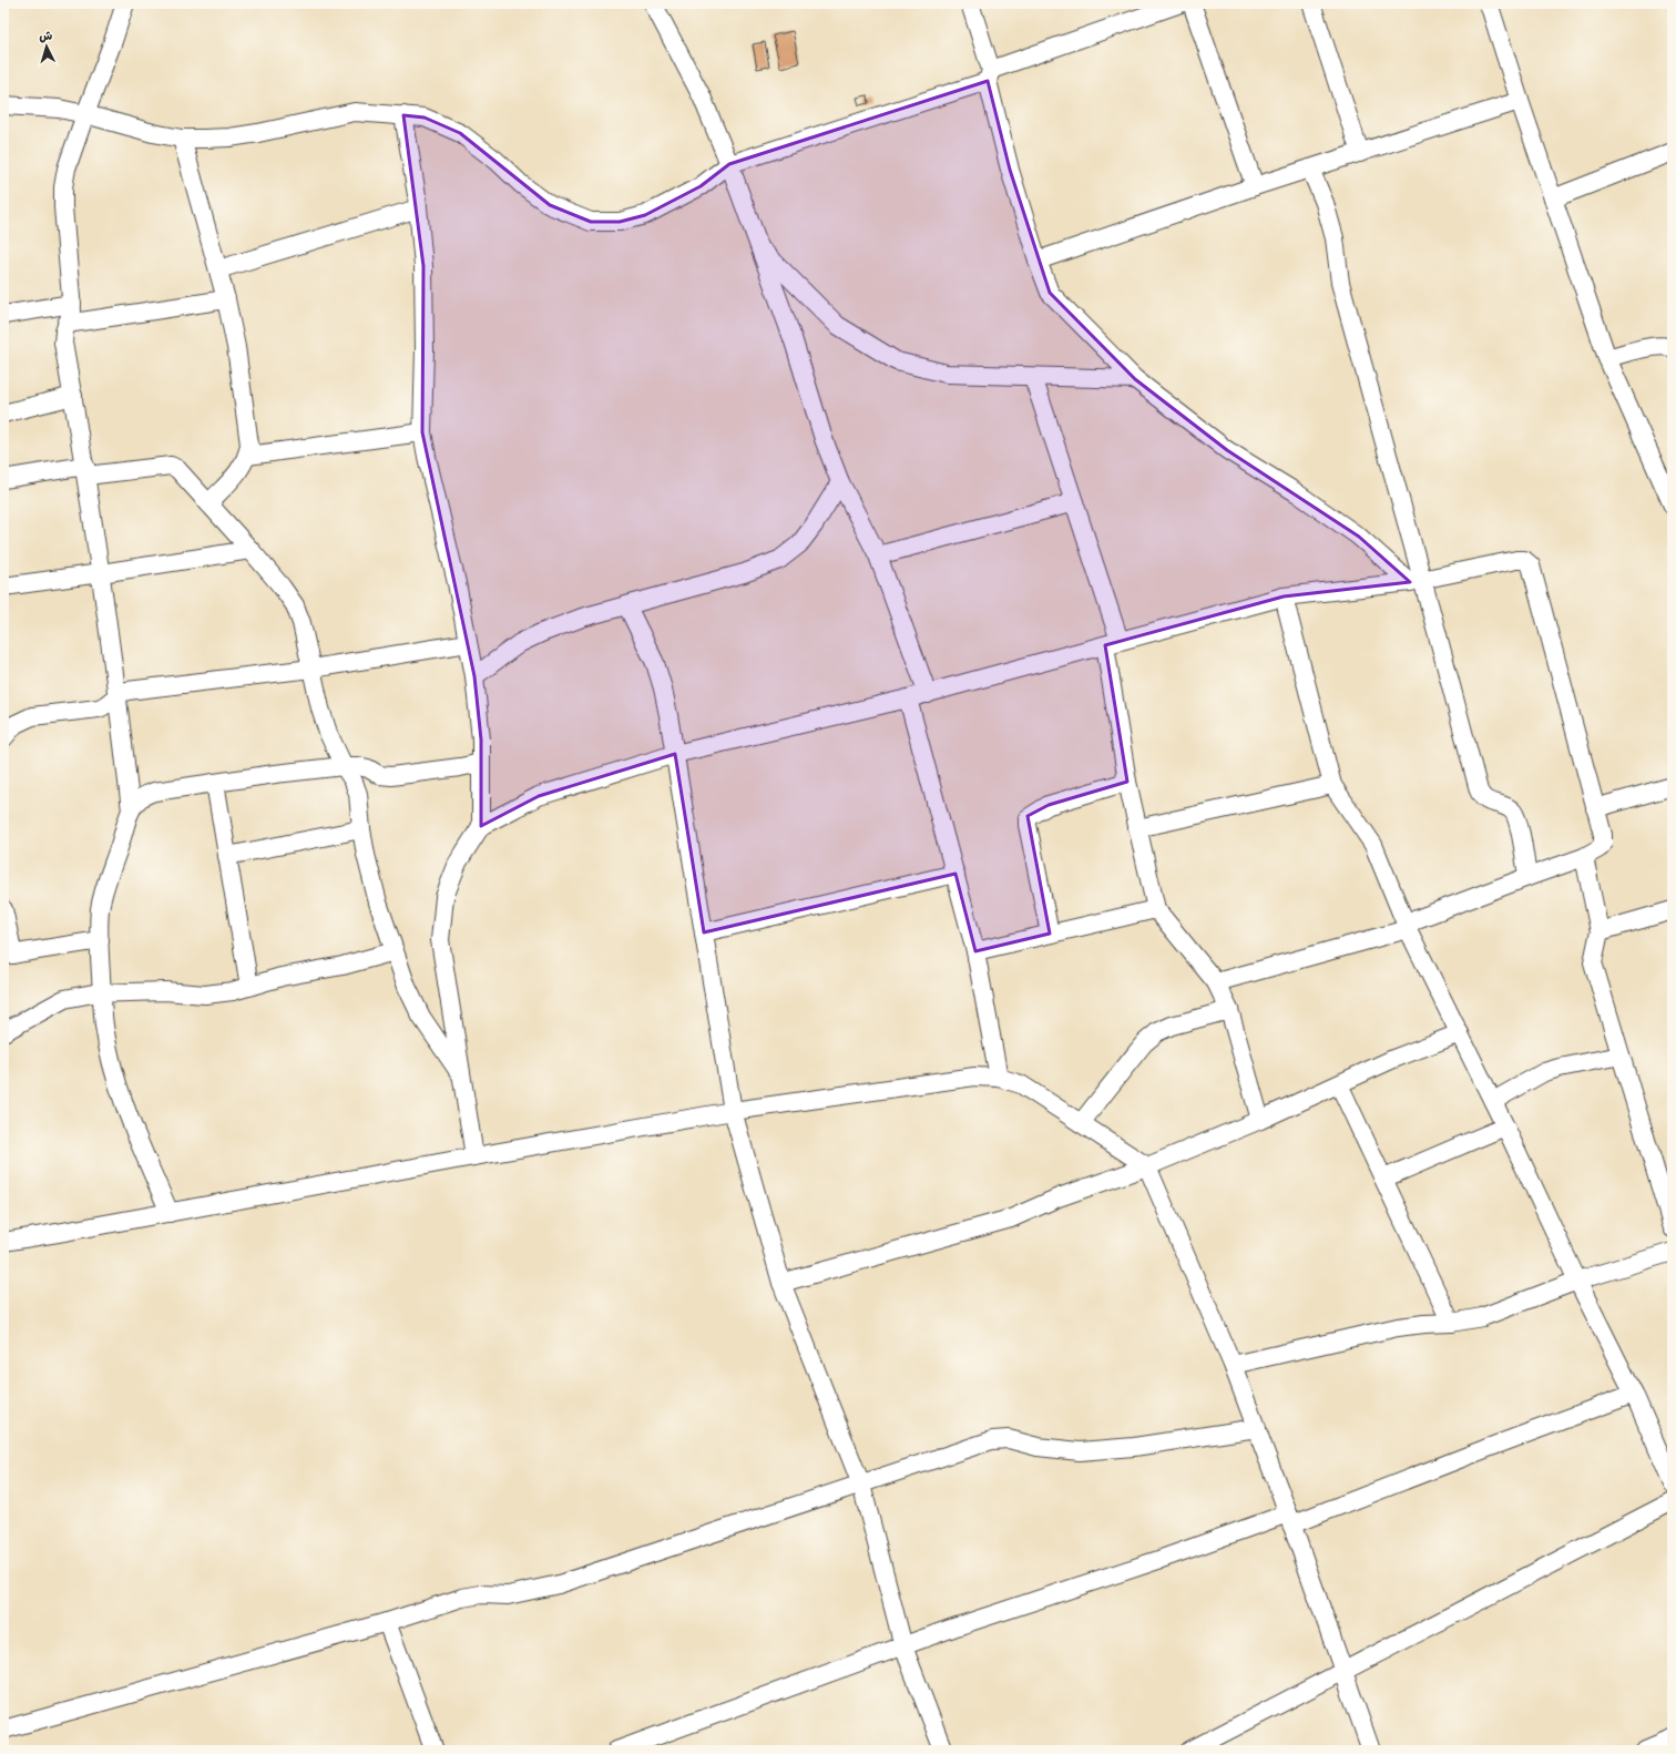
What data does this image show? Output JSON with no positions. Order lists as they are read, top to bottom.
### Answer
{
  "north": "top"
}
